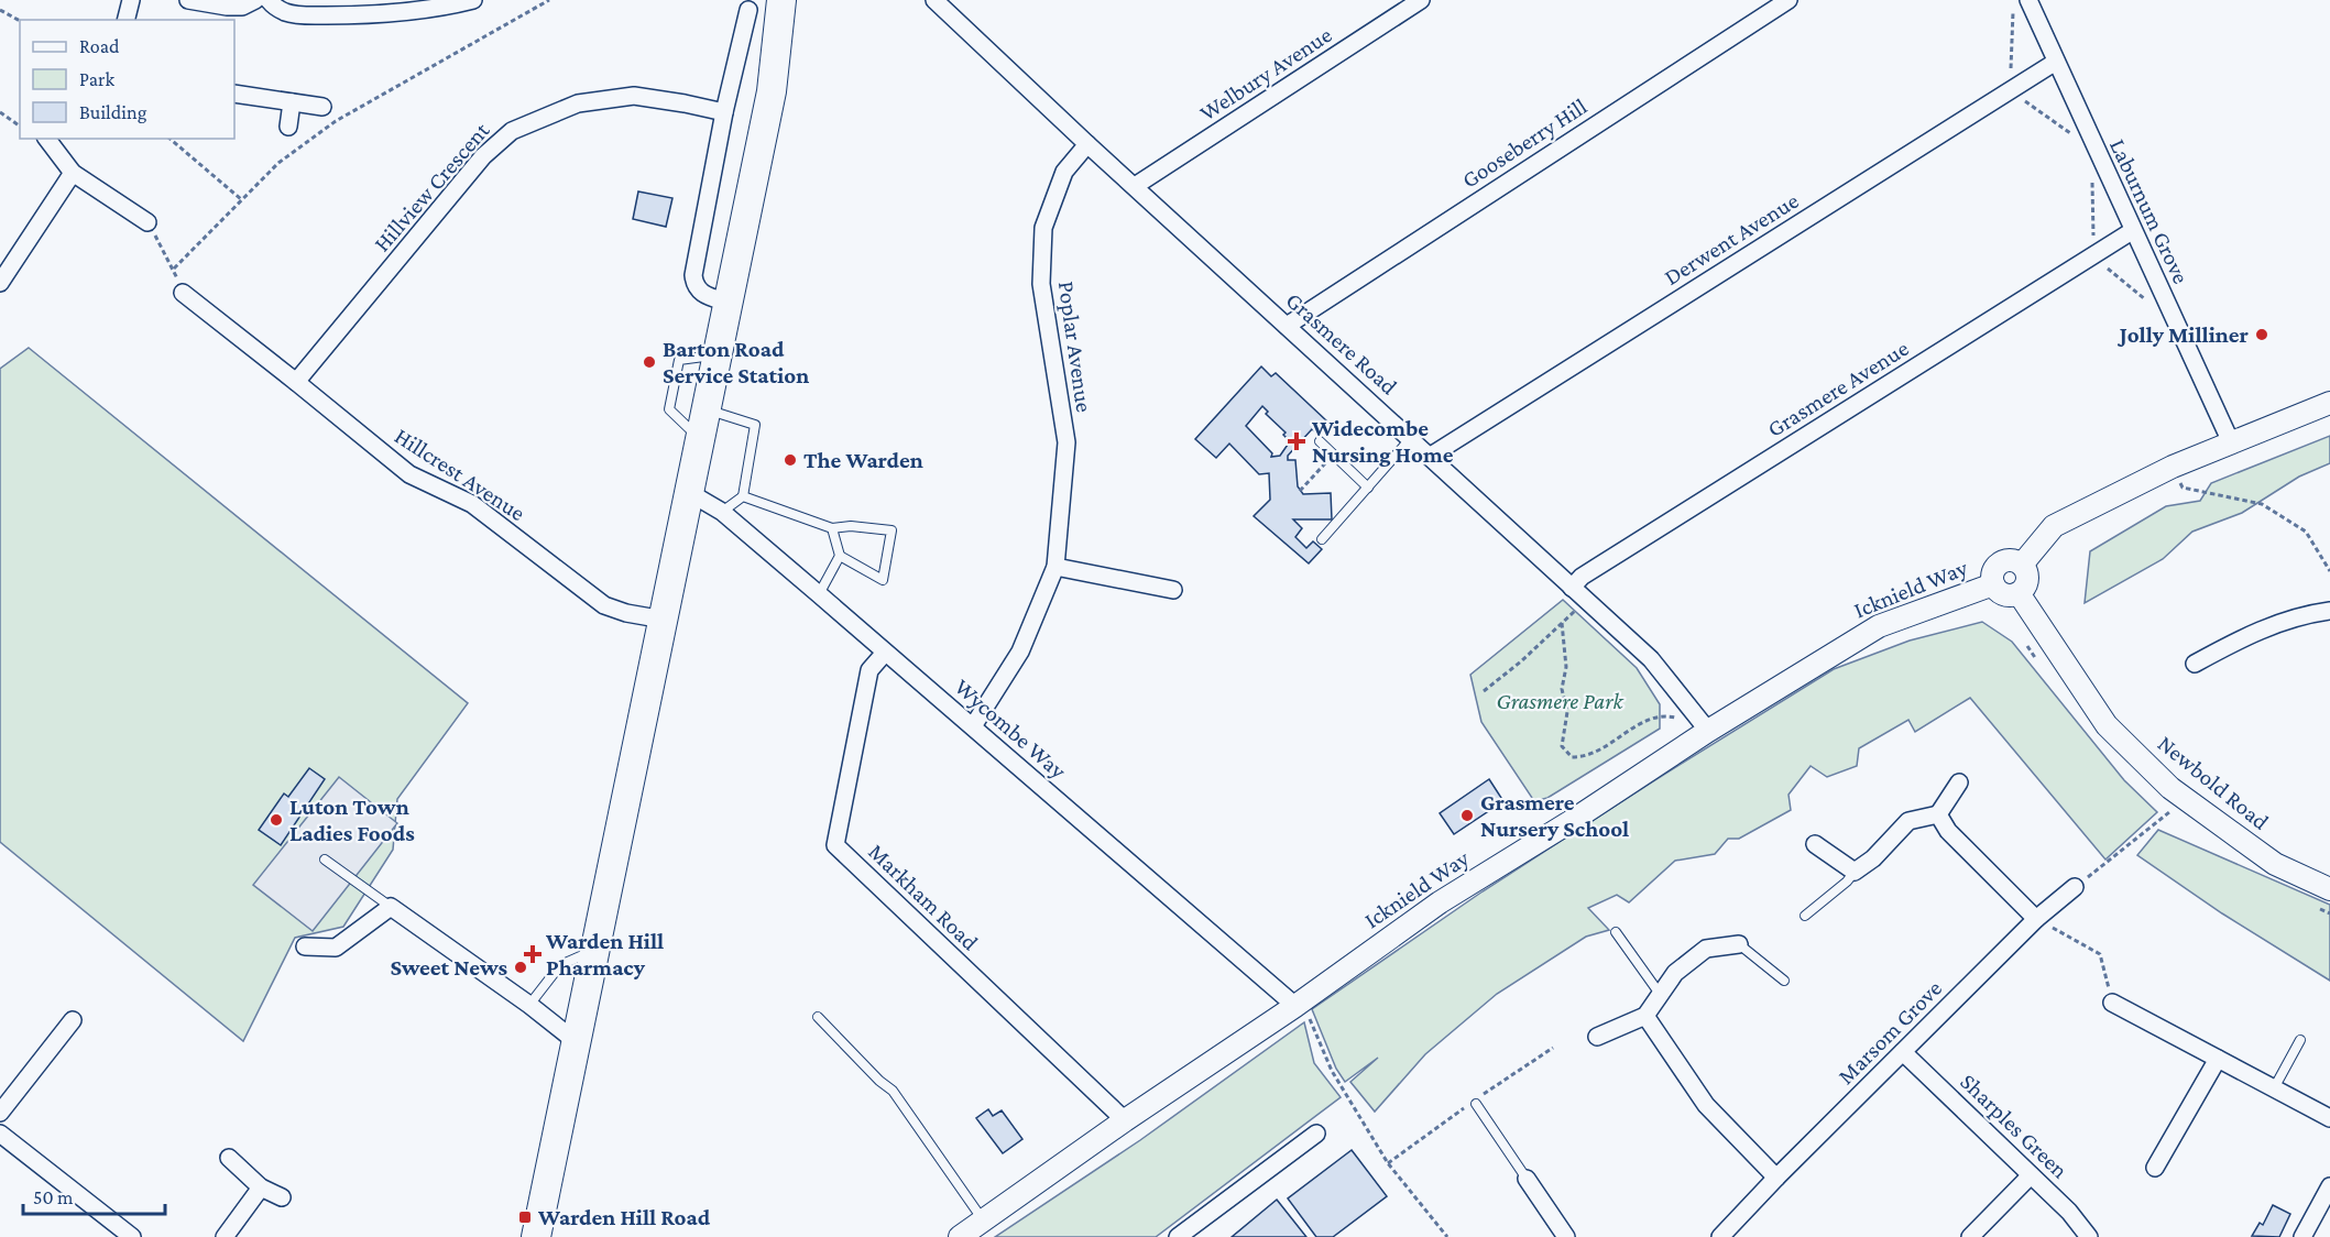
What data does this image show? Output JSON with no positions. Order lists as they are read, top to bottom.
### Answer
{
  "streets": {
    "street": [
      "Welbury Avenue",
      "Gooseberry Hill",
      "Hillview Crescent",
      "Laburnum Grove",
      "Derwent Avenue",
      "Grasmere Road",
      "Poplar Avenue",
      "Grasmere Avenue",
      "Hillcrest Avenue",
      "Icknield Way",
      "Wycombe Way",
      "Newbold Road",
      "Markham Road",
      "Marsom Grove",
      "Sharples Green"
    ]
  },
  "crossings": [
    ["Welbury Avenue", "Grasmere Road"],
    ["Gooseberry Hill", "Grasmere Road"],
    ["Hillview Crescent", "Hillcrest Avenue"],
    ["Laburnum Grove", "Derwent Avenue"],
    ["Laburnum Grove", "Grasmere Avenue"],
    ["Derwent Avenue", "Grasmere Road"],
    ["Grasmere Road", "Poplar Avenue"],
    ["Grasmere Road", "Grasmere Avenue"],
    ["Grasmere Road", "Icknield Way"],
    ["Poplar Avenue", "Wycombe Way"],
    ["Icknield Way", "Wycombe Way"],
    ["Icknield Way", "Newbold Road"],
    ["Icknield Way", "Markham Road"],
    ["Wycombe Way", "Markham Road"],
    ["Marsom Grove", "Sharples Green"]
  ],
  "parks": ["Grasmere Park"],
  "places": {
    "other": [
      "Jolly Milliner",
      "Barton Road Service Station",
      "The Warden",
      "Grasmere Nursery School",
      "Luton Town Ladies Foods",
      "Sweet News"
    ],
    "health": ["Widecombe Nursing Home", "Warden Hill Pharmacy"],
    "transit": ["Warden Hill Road"]
  },
  "legend": ["Road", "Park", "Building"],
  "scale_bar": "50 m"
}
